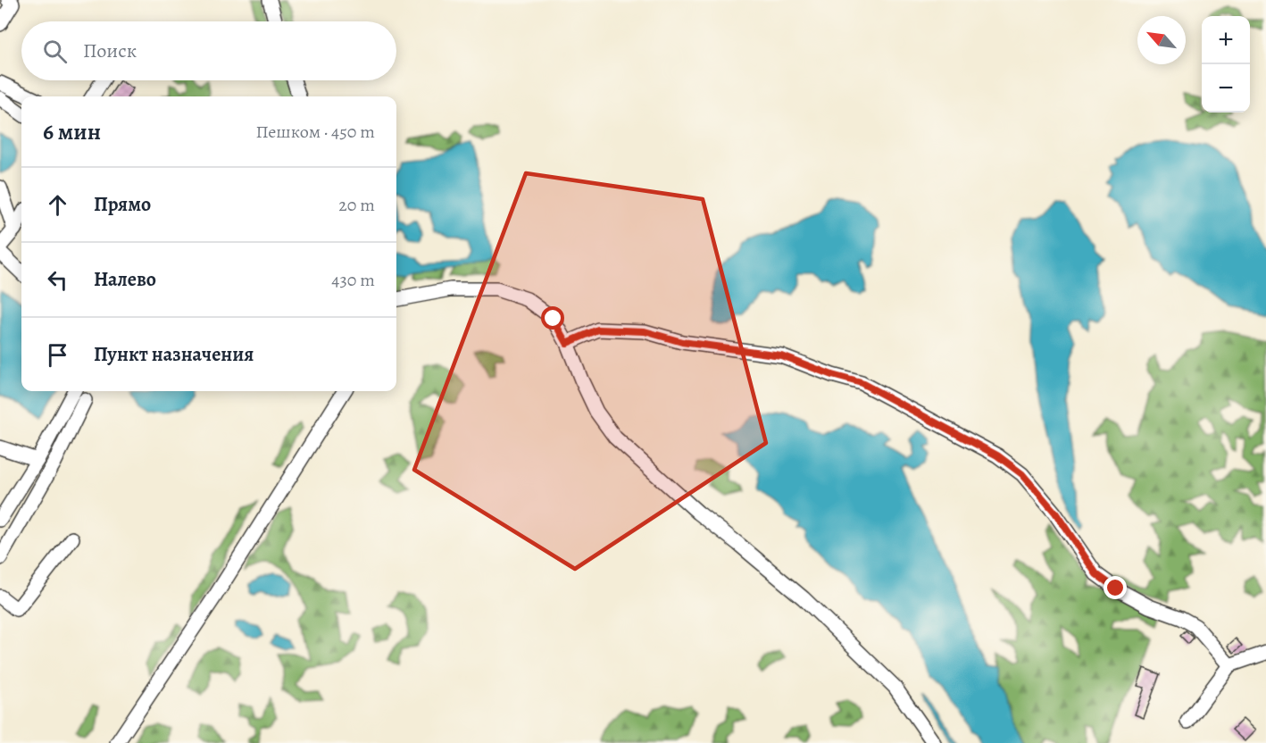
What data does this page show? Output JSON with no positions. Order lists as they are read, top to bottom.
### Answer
{
  "north": "top left",
  "page": {
    "map_buttons": ["+", "−"],
    "search": "Поиск",
    "heading": ["6 мин", "Пешком · 450 m"],
    "list": [
      ["Прямо", "20 m"],
      ["Налево", "430 m"],
      "Пункт назначения"
    ]
  }
}
